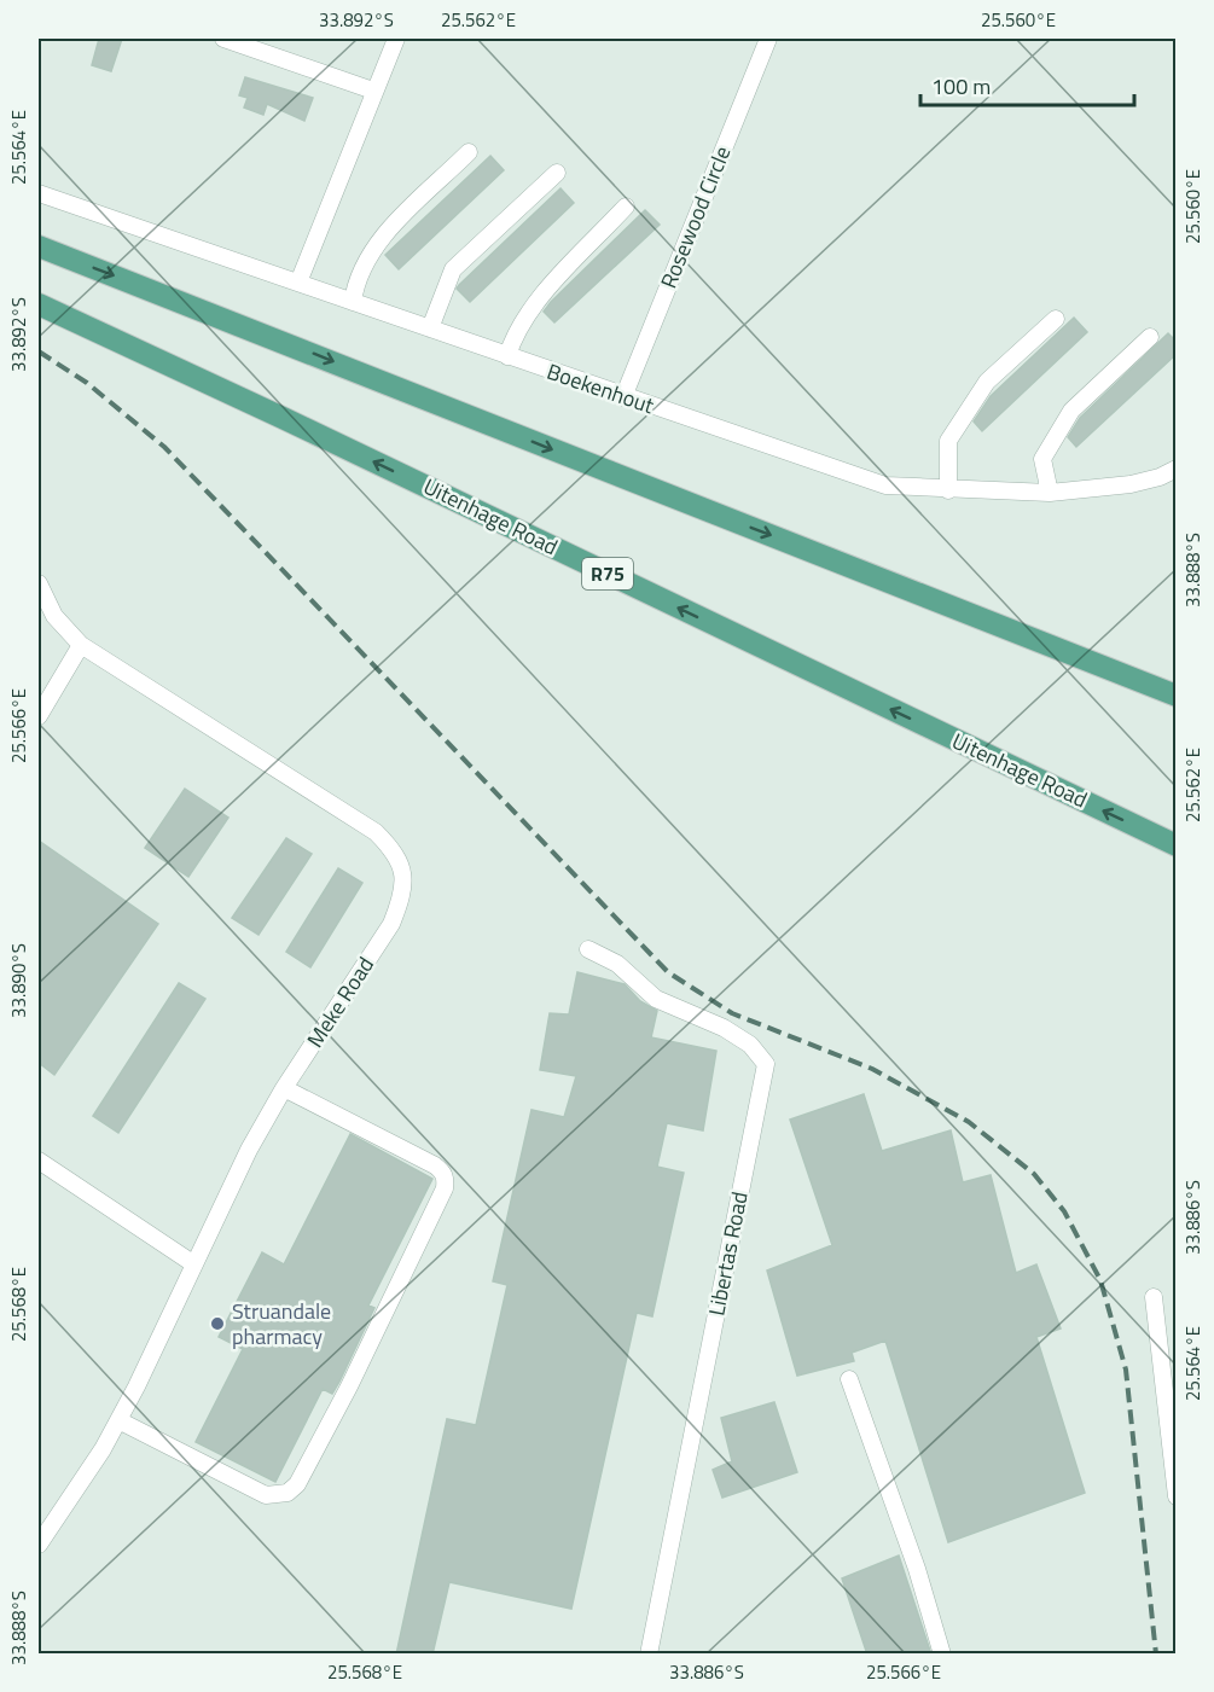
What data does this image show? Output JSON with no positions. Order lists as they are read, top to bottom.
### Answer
{
  "streets": {
    "main road": ["Uitenhage Road", "R75"],
    "street": [
      "Rosewood Circle",
      "Boekenhout",
      "Meke Road",
      "Libertas Road"
    ]
  },
  "crossings": [
    ["Rosewood Circle", "Boekenhout"]
  ],
  "places": ["Struandale pharmacy"],
  "scale_bar": "100 m",
  "coordinates": [
    "33.892°S",
    "25.562°E",
    "25.560°E",
    "25.564°E",
    "33.888°S",
    "25.566°E",
    "33.890°S",
    "33.886°S",
    "25.568°E"
  ]
}
